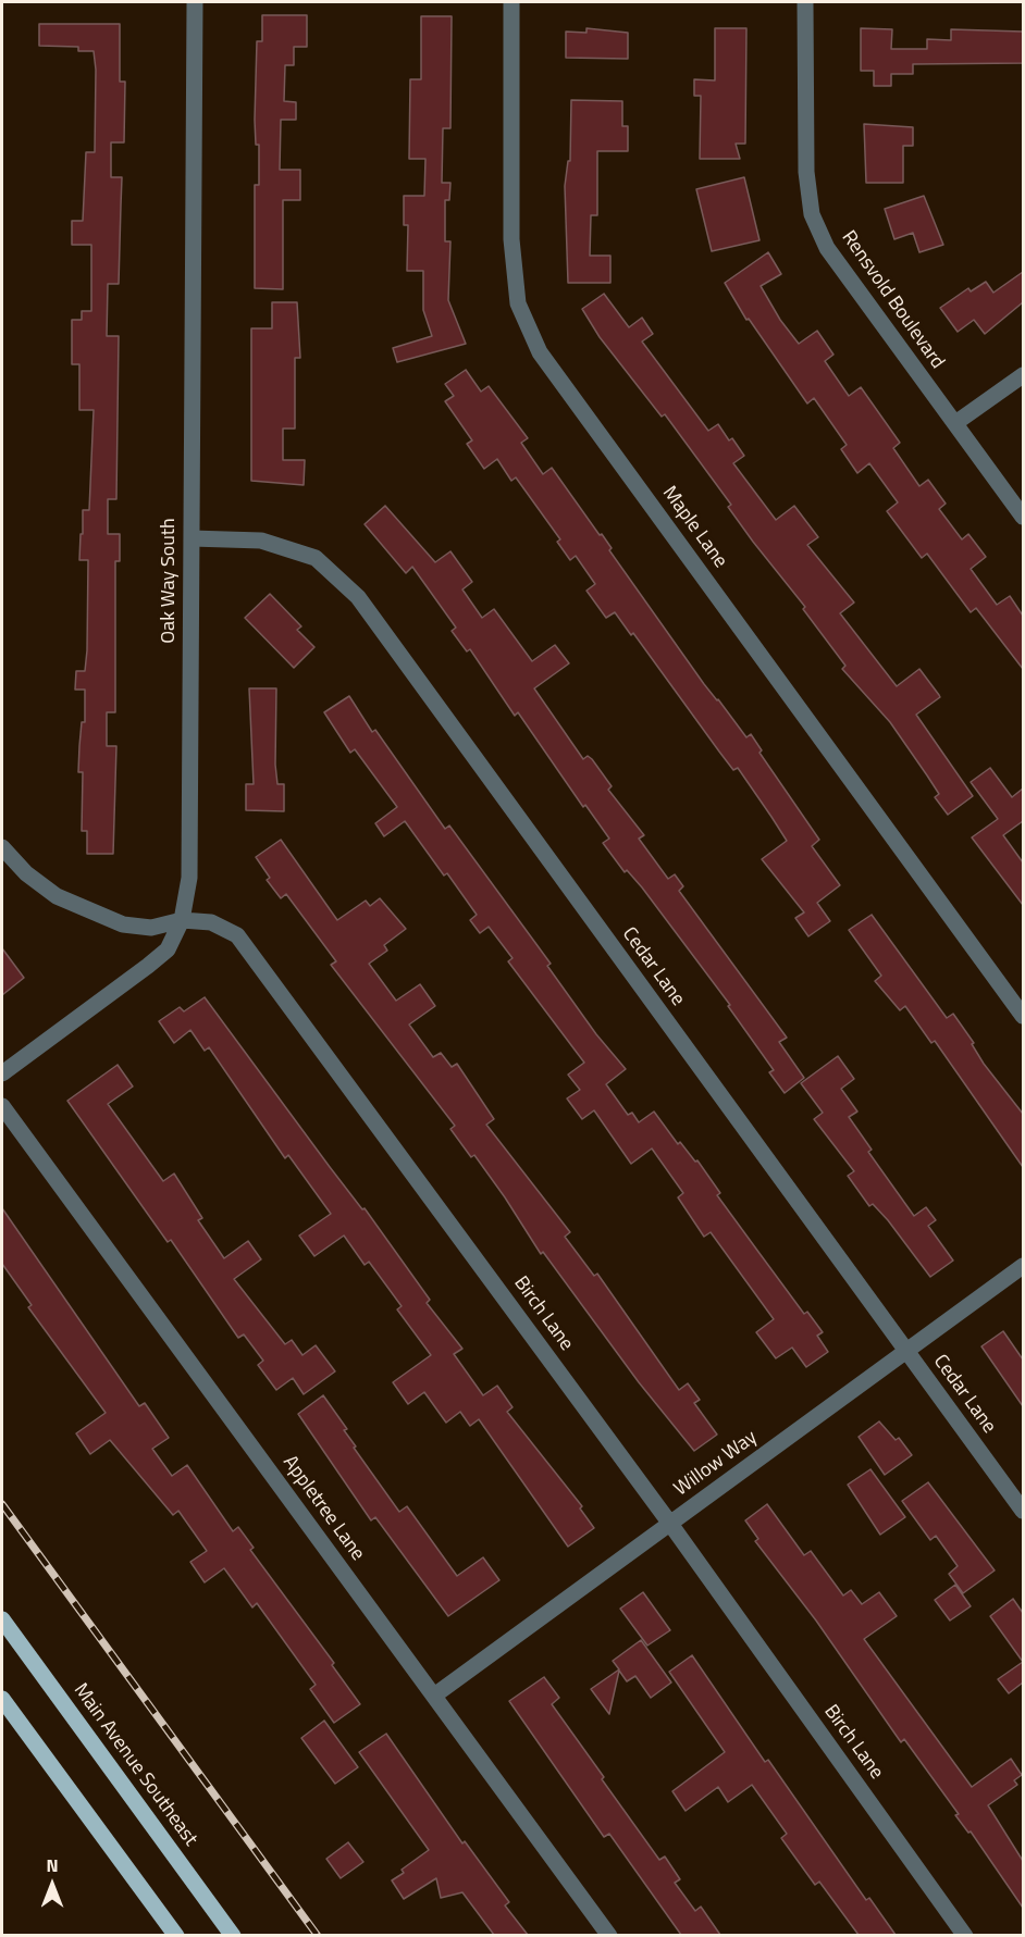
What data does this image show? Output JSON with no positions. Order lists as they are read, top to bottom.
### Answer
{
  "streets": {
    "main road": ["Main Avenue Southeast"],
    "street": [
      "Rensvold Boulevard",
      "Maple Lane",
      "Oak Way South",
      "Cedar Lane",
      "Birch Lane",
      "Willow Way",
      "Appletree Lane"
    ]
  },
  "crossings": [
    ["Oak Way South", "Cedar Lane"],
    ["Oak Way South", "Birch Lane"],
    ["Cedar Lane", "Willow Way"],
    ["Birch Lane", "Willow Way"],
    ["Willow Way", "Appletree Lane"]
  ],
  "north": "top"
}
